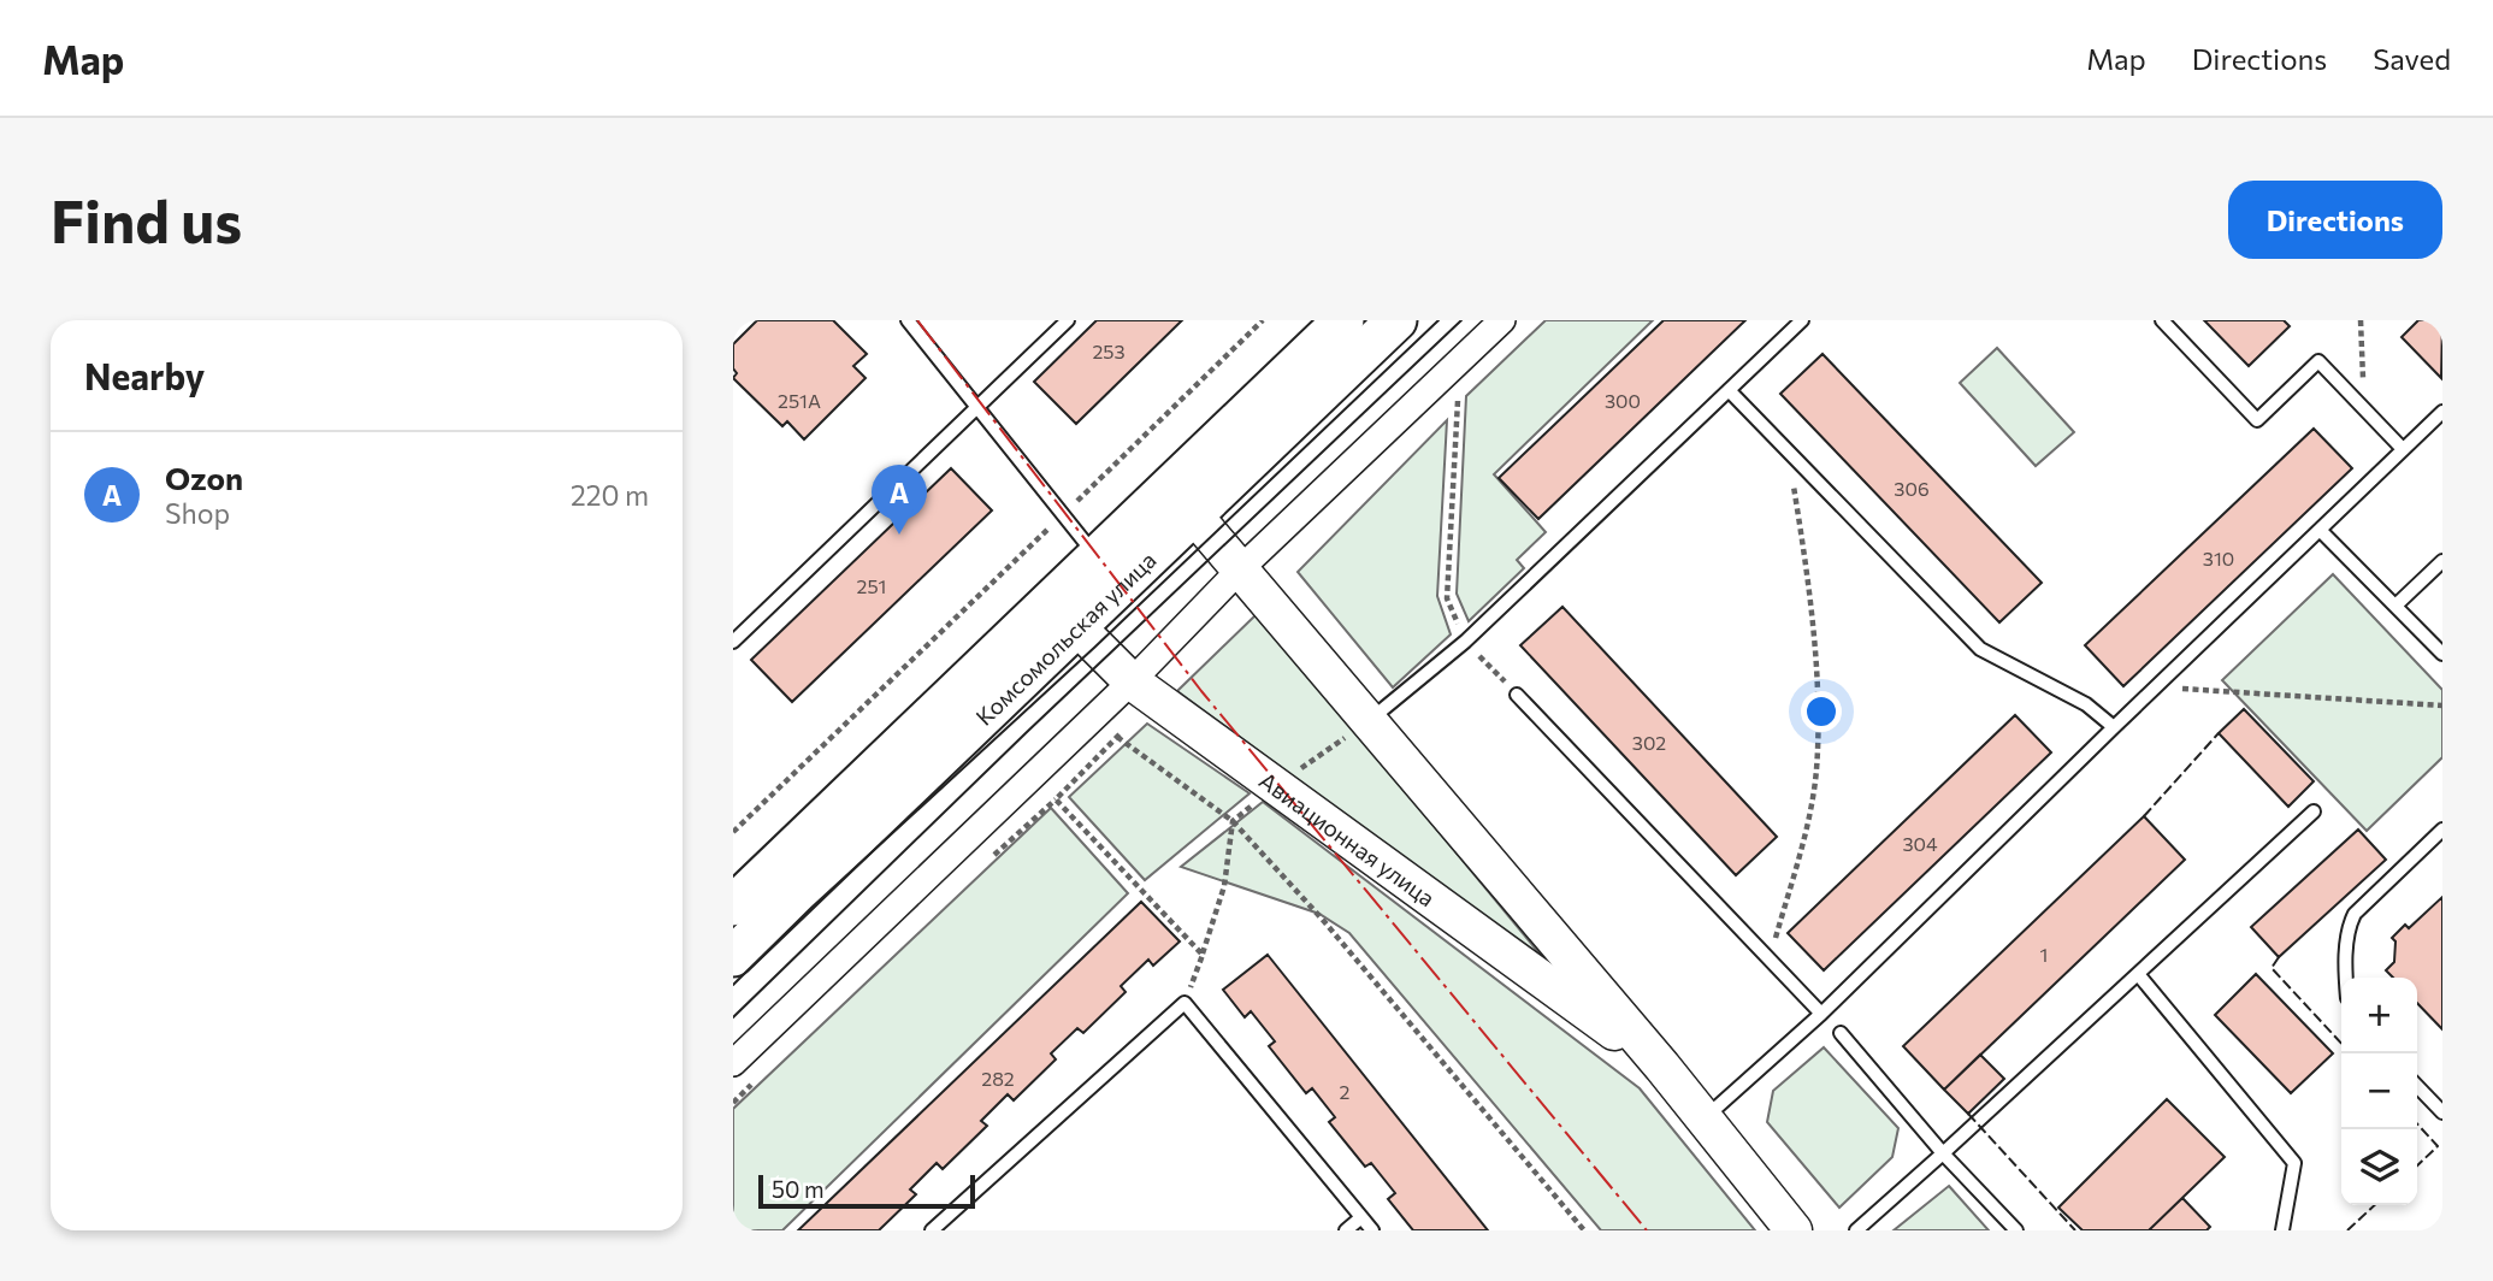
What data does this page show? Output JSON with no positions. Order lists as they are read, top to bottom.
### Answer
{
  "streets": {
    "main road": ["Комсомольская улица", "Авиационная улица"]
  },
  "crossings": [
    ["Комсомольская улица", "Авиационная улица"]
  ],
  "house_numbers": [
    "253",
    "251А",
    "300",
    "306",
    "310",
    "251",
    "302",
    "304",
    "1",
    "282",
    "2"
  ],
  "scale_bar": "50 m",
  "page": {
    "header": "Map",
    "nav": ["Map", "Directions", "Saved"],
    "buttons": "Directions",
    "title": "Find us",
    "heading": "Nearby",
    "list": [
      {
        "mark": "A",
        "name": "Ozon",
        "note": "Shop",
        "value": "220 m"
      }
    ],
    "pins": "A",
    "map_buttons": ["+", "−"],
    "scale": "50 m"
  }
}
